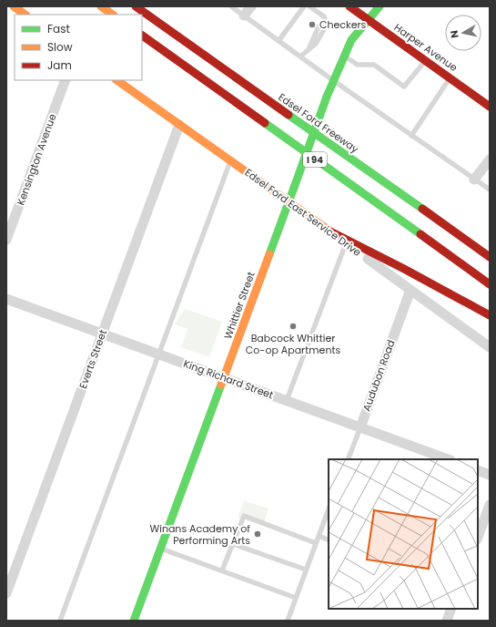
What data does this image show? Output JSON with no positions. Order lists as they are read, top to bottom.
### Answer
{
  "streets": {
    "main road": [
      "Harper Avenue",
      "Edsel Ford Freeway",
      "I 94",
      "Edsel Ford East Service Drive",
      "Whittier Street"
    ],
    "street": [
      "Kensington Avenue",
      "Everts Street",
      "Audubon Road",
      "King Richard Street"
    ]
  },
  "crossings": [
    ["Harper Avenue", "Whittier Street"],
    ["Edsel Ford East Service Drive", "Whittier Street"],
    ["Edsel Ford East Service Drive", "Everts Street"],
    ["Edsel Ford East Service Drive", "Audubon Road"],
    ["Whittier Street", "King Richard Street"],
    ["Everts Street", "King Richard Street"],
    ["Audubon Road", "King Richard Street"]
  ],
  "places": ["Checkers", "Babcock Whittier Co-op Apartments", "Winans Academy of Performing Arts"],
  "legend": ["Fast", "Slow", "Jam"],
  "north": "left"
}
